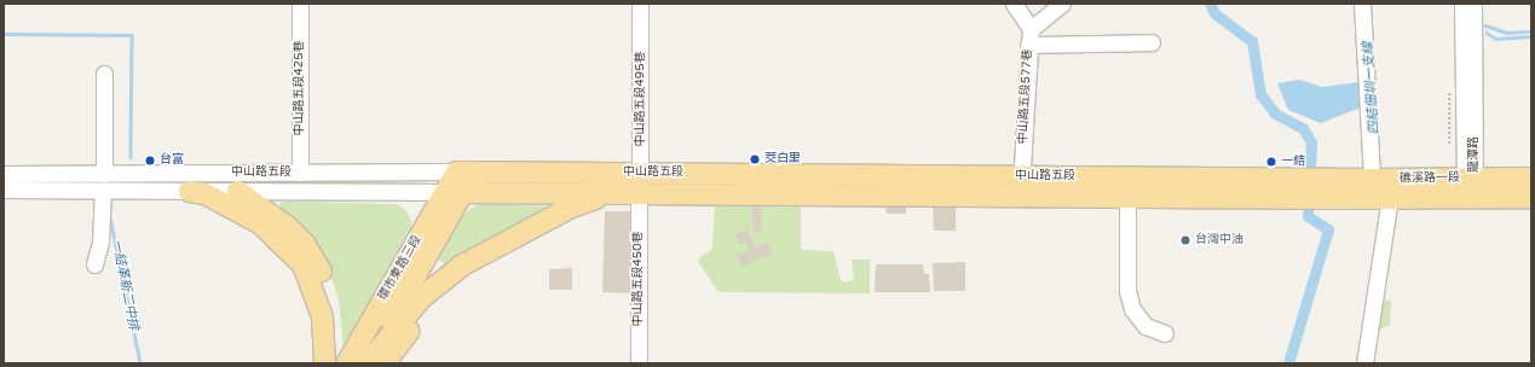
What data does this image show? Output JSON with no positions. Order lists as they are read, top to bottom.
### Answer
{
  "streets": {
    "main road": ["中山路五段", "礁溪路一段", "環市東路三段"],
    "street": [
      "中山路五段425巷",
      "中山路五段577巷",
      "中山路五段495巷",
      "龍潭路",
      "中山路五段450巷"
    ]
  },
  "crossings": [
    ["中山路五段425巷", "中山路五段"],
    ["中山路五段577巷", "中山路五段"],
    ["中山路五段495巷", "中山路五段"],
    ["中山路五段495巷", "中山路五段450巷"],
    ["龍潭路", "礁溪路一段"],
    ["中山路五段", "礁溪路一段"],
    ["中山路五段", "環市東路三段"],
    ["中山路五段", "中山路五段450巷"]
  ],
  "water": ["四結佃圳一支線", "一結革新二中排"],
  "places": [
    "茭白里",
    "台富",
    "一結",
    "台灣中油"
  ]
}
